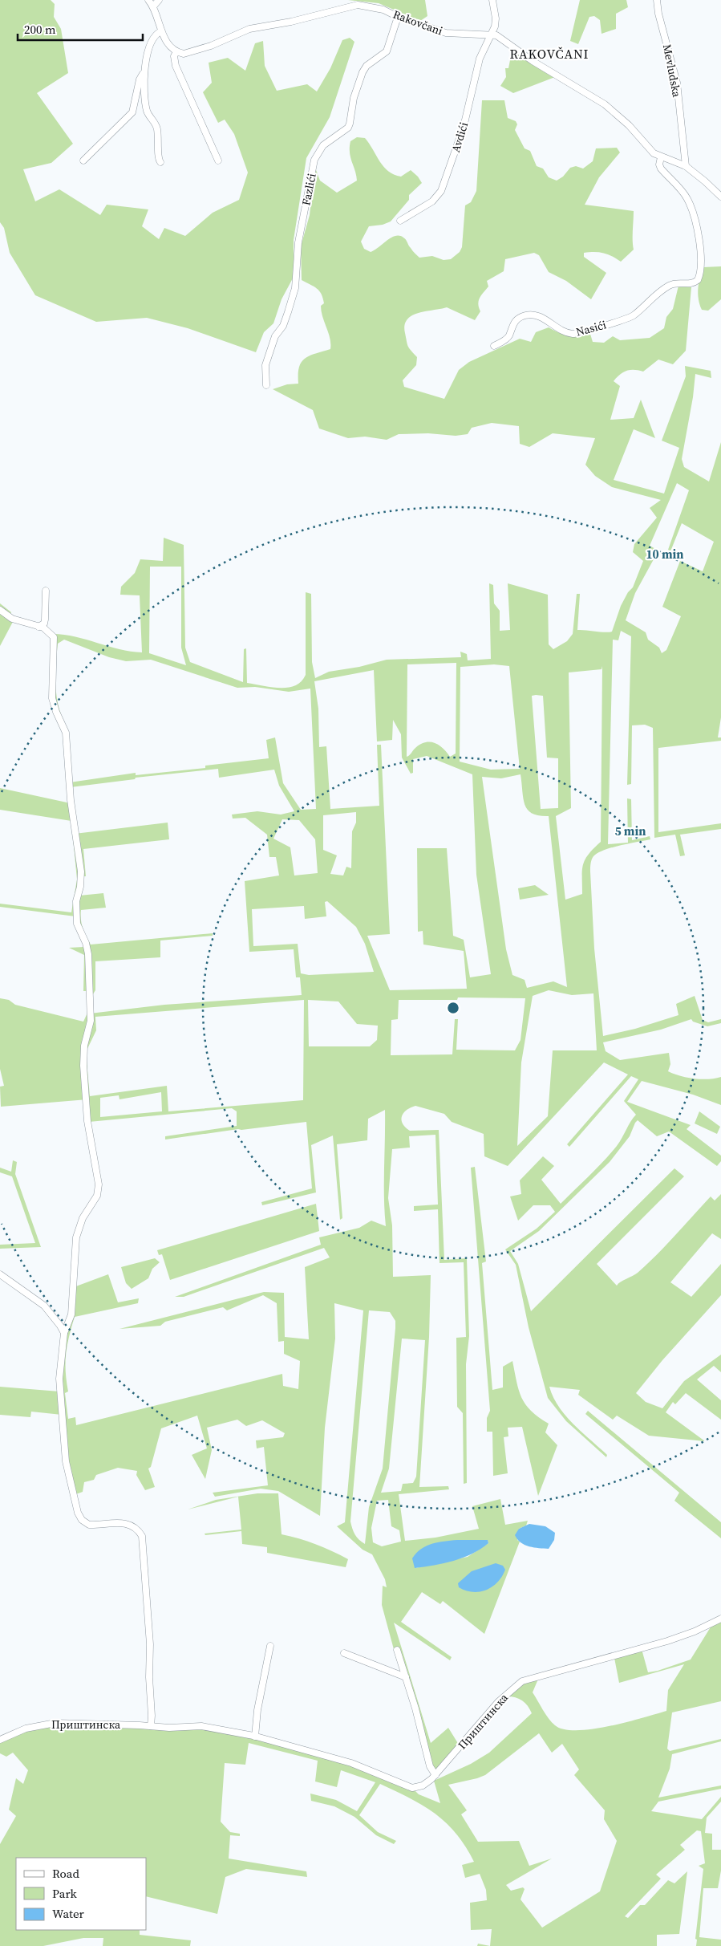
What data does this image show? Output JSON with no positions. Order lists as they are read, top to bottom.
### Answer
{
  "streets": {
    "street": [
      "Rakovčani",
      "Mevludska",
      "Avdići",
      "Fazlići",
      "Nasići",
      "Приштинска"
    ]
  },
  "crossings": [
    ["Rakovčani", "Avdići"],
    ["Rakovčani", "Fazlići"]
  ],
  "districts": ["RAKOVČANI"],
  "legend": ["Road", "Park", "Water"],
  "scale_bar": "200 m",
  "rings": ["10 min", "5 min"]
}
